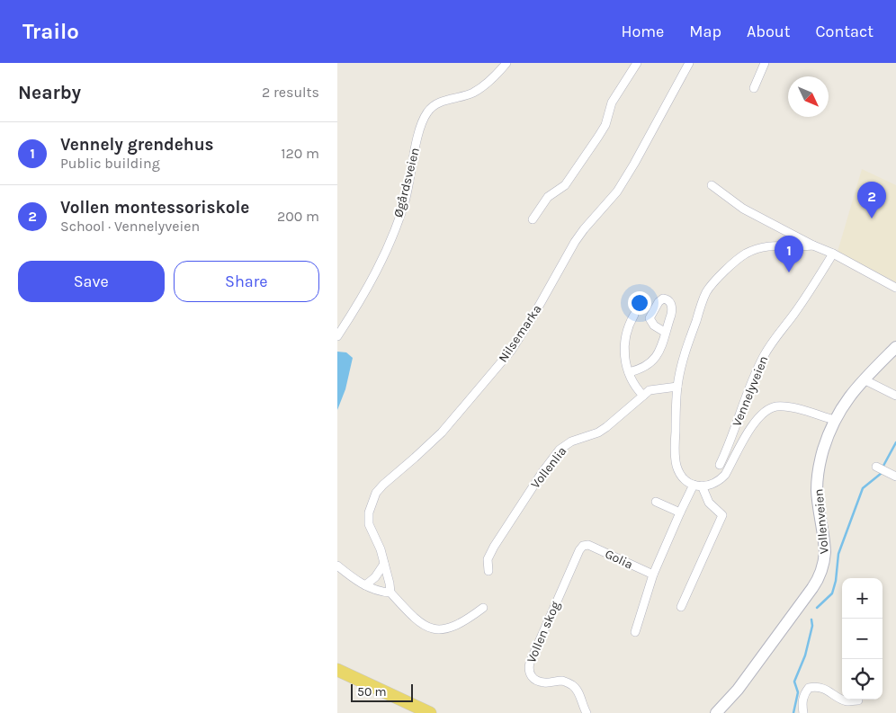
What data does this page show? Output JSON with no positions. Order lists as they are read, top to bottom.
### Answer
{
  "streets": {
    "main road": ["Vollenveien"],
    "street": [
      "Øgårdsveien",
      "Nilsemarka",
      "Vennelyveien",
      "Vollenlia",
      "Golia",
      "Vollen skog"
    ]
  },
  "crossings": [
    ["Golia", "Vollen skog"]
  ],
  "scale_bar": "50 m",
  "north": "bottom right",
  "page": {
    "header": "Trailo",
    "nav": [
      "Home",
      "Map",
      "About",
      "Contact"
    ],
    "heading": ["Nearby", "2 results"],
    "list": [
      {
        "mark": "1",
        "name": "Vennely grendehus",
        "note": "Public building",
        "value": "120 m"
      },
      {
        "mark": "2",
        "name": "Vollen montessoriskole",
        "note": "School · Vennelyveien",
        "value": "200 m"
      }
    ],
    "pins": ["2", "1"],
    "buttons": ["Save", "Share"],
    "map_buttons": ["+", "−"],
    "scale": "50 m"
  }
}
